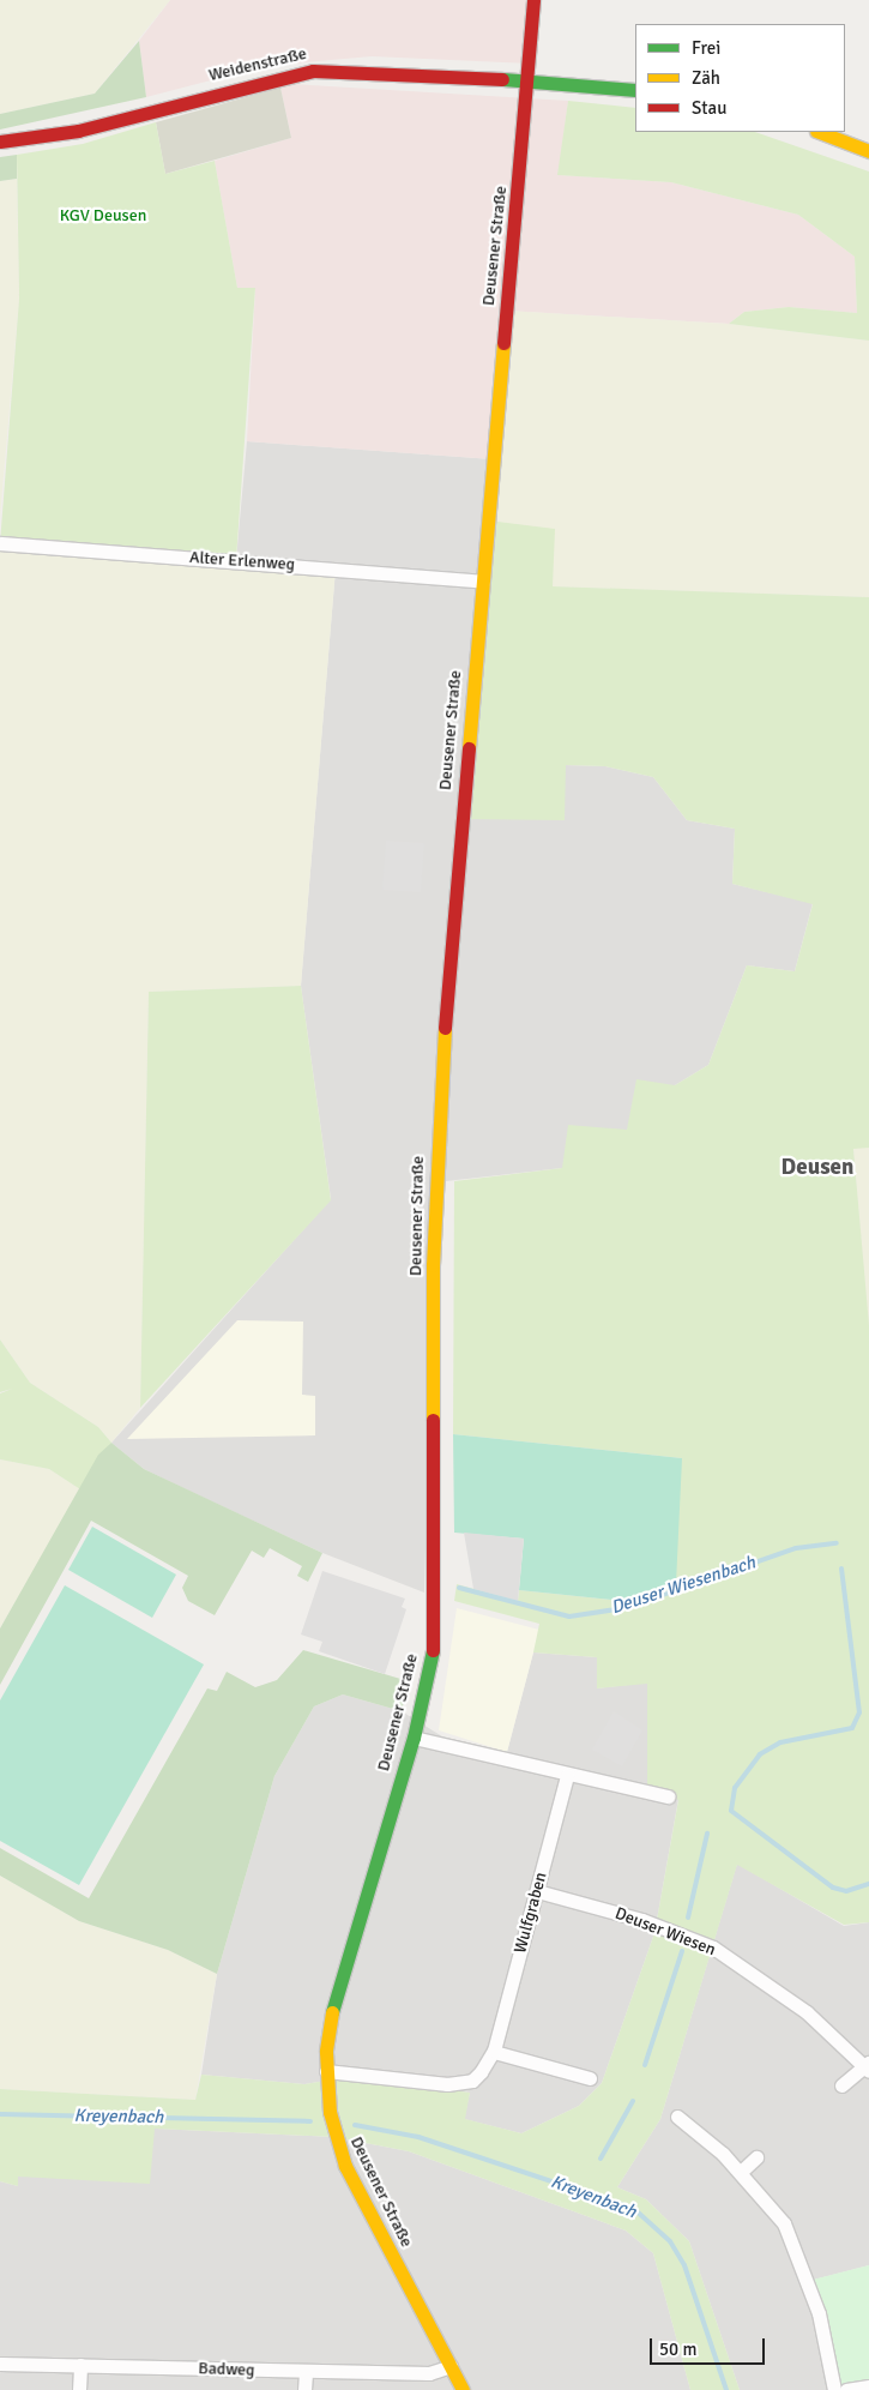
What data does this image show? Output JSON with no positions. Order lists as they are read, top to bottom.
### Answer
{
  "streets": {
    "street": [
      "Weidenstraße",
      "Deusener Straße",
      "Alter Erlenweg",
      "Wulfgraben",
      "Deuser Wiesen",
      "Badweg"
    ]
  },
  "crossings": [
    ["Weidenstraße", "Deusener Straße"],
    ["Deusener Straße", "Alter Erlenweg"],
    ["Deusener Straße", "Wulfgraben"],
    ["Deusener Straße", "Badweg"],
    ["Wulfgraben", "Deuser Wiesen"]
  ],
  "districts": ["Deusen"],
  "water": ["Deuser Wiesenbach", "Kreyenbach"],
  "parks": ["KGV Deusen"],
  "legend": ["Frei", "Zäh", "Stau"],
  "scale_bar": "50 m"
}
